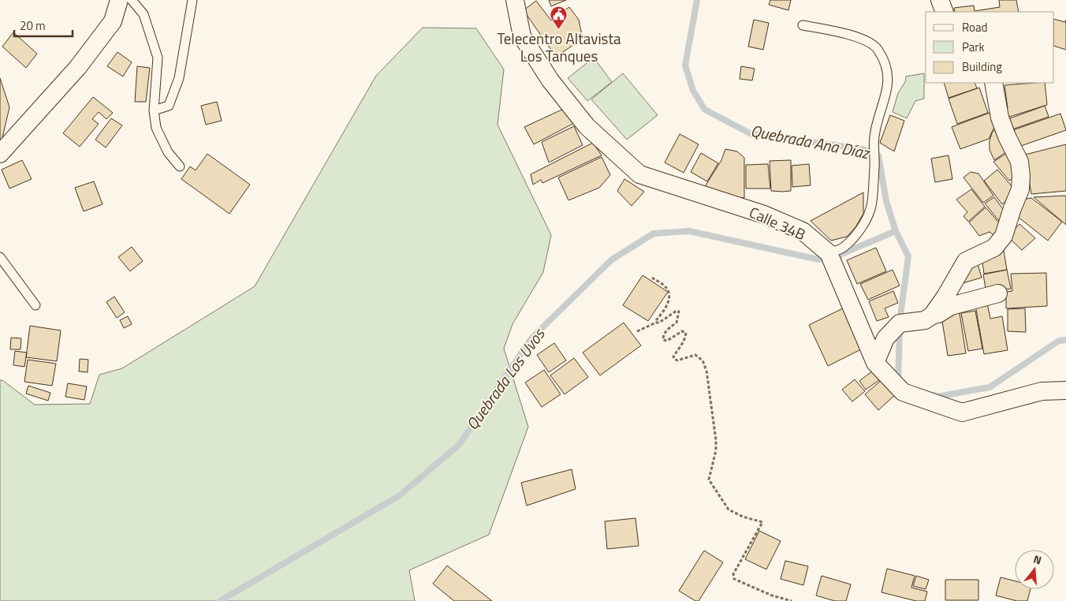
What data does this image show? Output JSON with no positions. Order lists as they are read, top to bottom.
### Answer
{
  "streets": {
    "street": ["Calle 34B"]
  },
  "water": ["Quebrada Ana Díaz", "Quebrada Los Uvos"],
  "places": {
    "public building": ["Telecentro Altavista Los Tanques"]
  },
  "legend": ["Road", "Park", "Building"],
  "scale_bar": "20 m",
  "north": "top"
}
